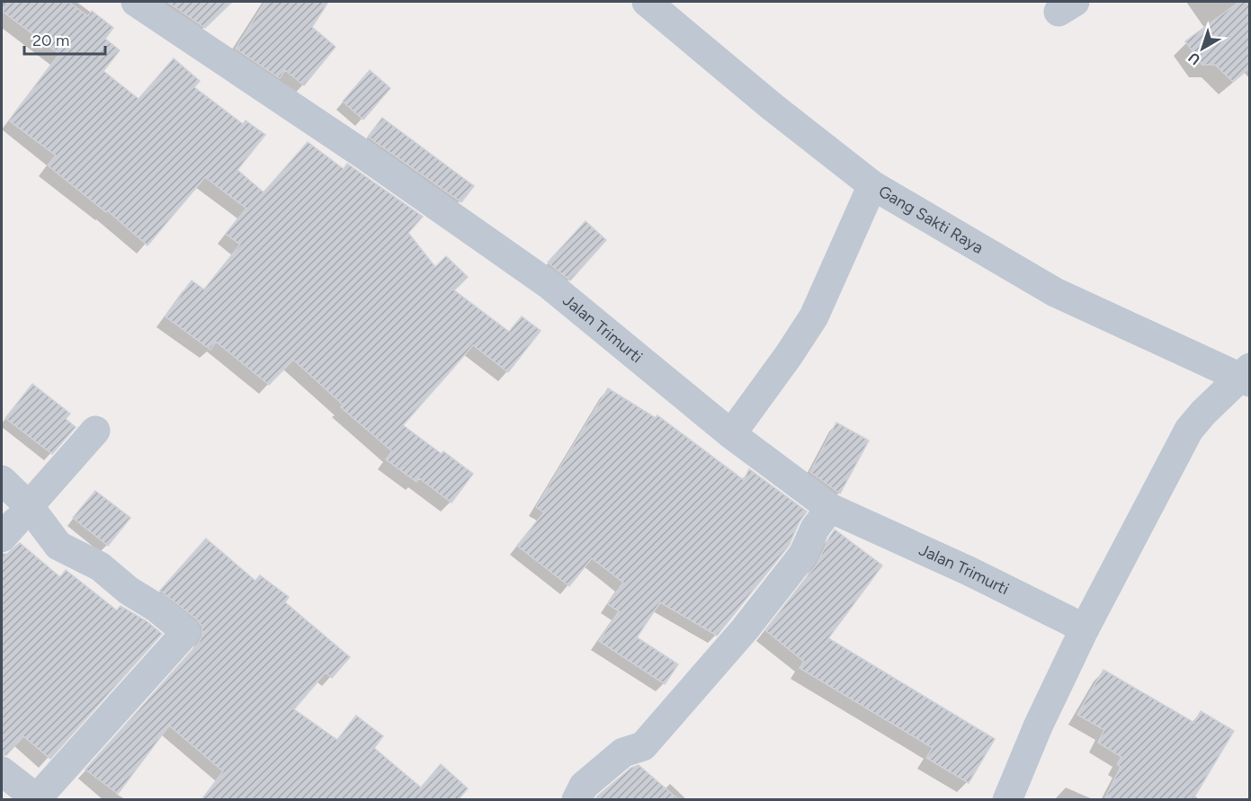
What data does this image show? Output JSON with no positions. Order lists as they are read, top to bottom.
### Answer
{
  "streets": {
    "street": ["Gang Sakti Raya", "Jalan Trimurti"]
  },
  "scale_bar": "20 m",
  "north": "bottom left"
}
